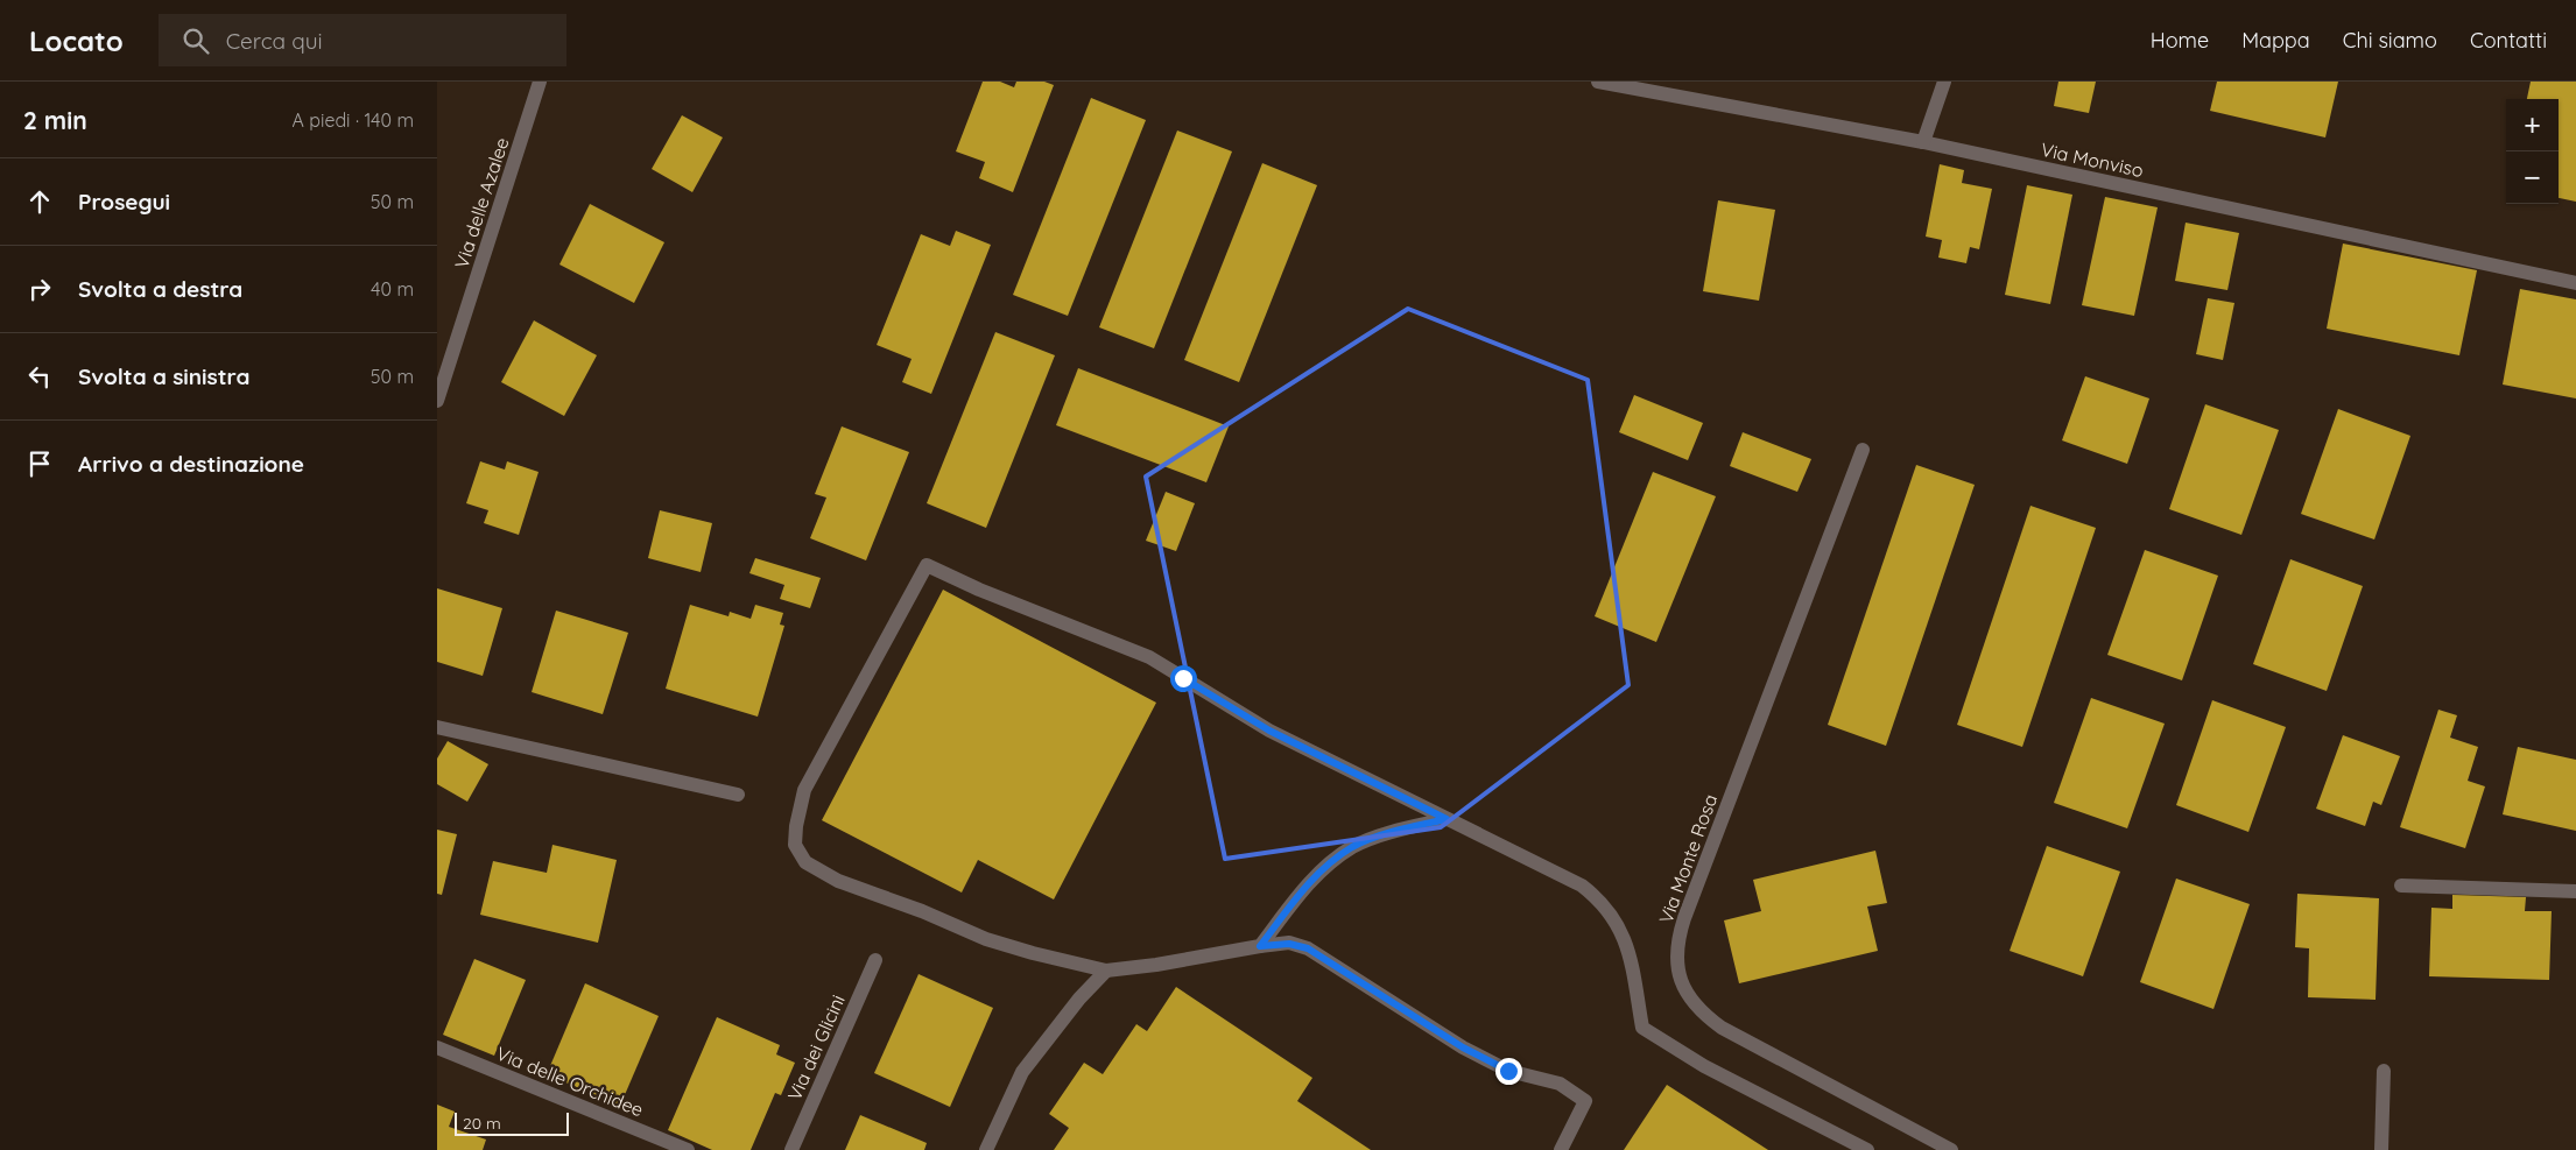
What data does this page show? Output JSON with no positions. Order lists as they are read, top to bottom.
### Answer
{
  "streets": {
    "street": [
      "Via Monviso",
      "Via delle Azalee",
      "Via Monte Rosa",
      "Via dei Glicini",
      "Via delle Orchidee"
    ]
  },
  "scale_bar": "20 m",
  "page": {
    "header": "Locato",
    "search": "Cerca qui",
    "nav": [
      "Home",
      "Mappa",
      "Chi siamo",
      "Contatti"
    ],
    "heading": ["2 min", "A piedi · 140 m"],
    "map_buttons": ["+", "−"],
    "list": [
      ["Prosegui", "50 m"],
      ["Svolta a destra", "40 m"],
      ["Svolta a sinistra", "50 m"],
      "Arrivo a destinazione"
    ],
    "scale": "20 m"
  }
}
